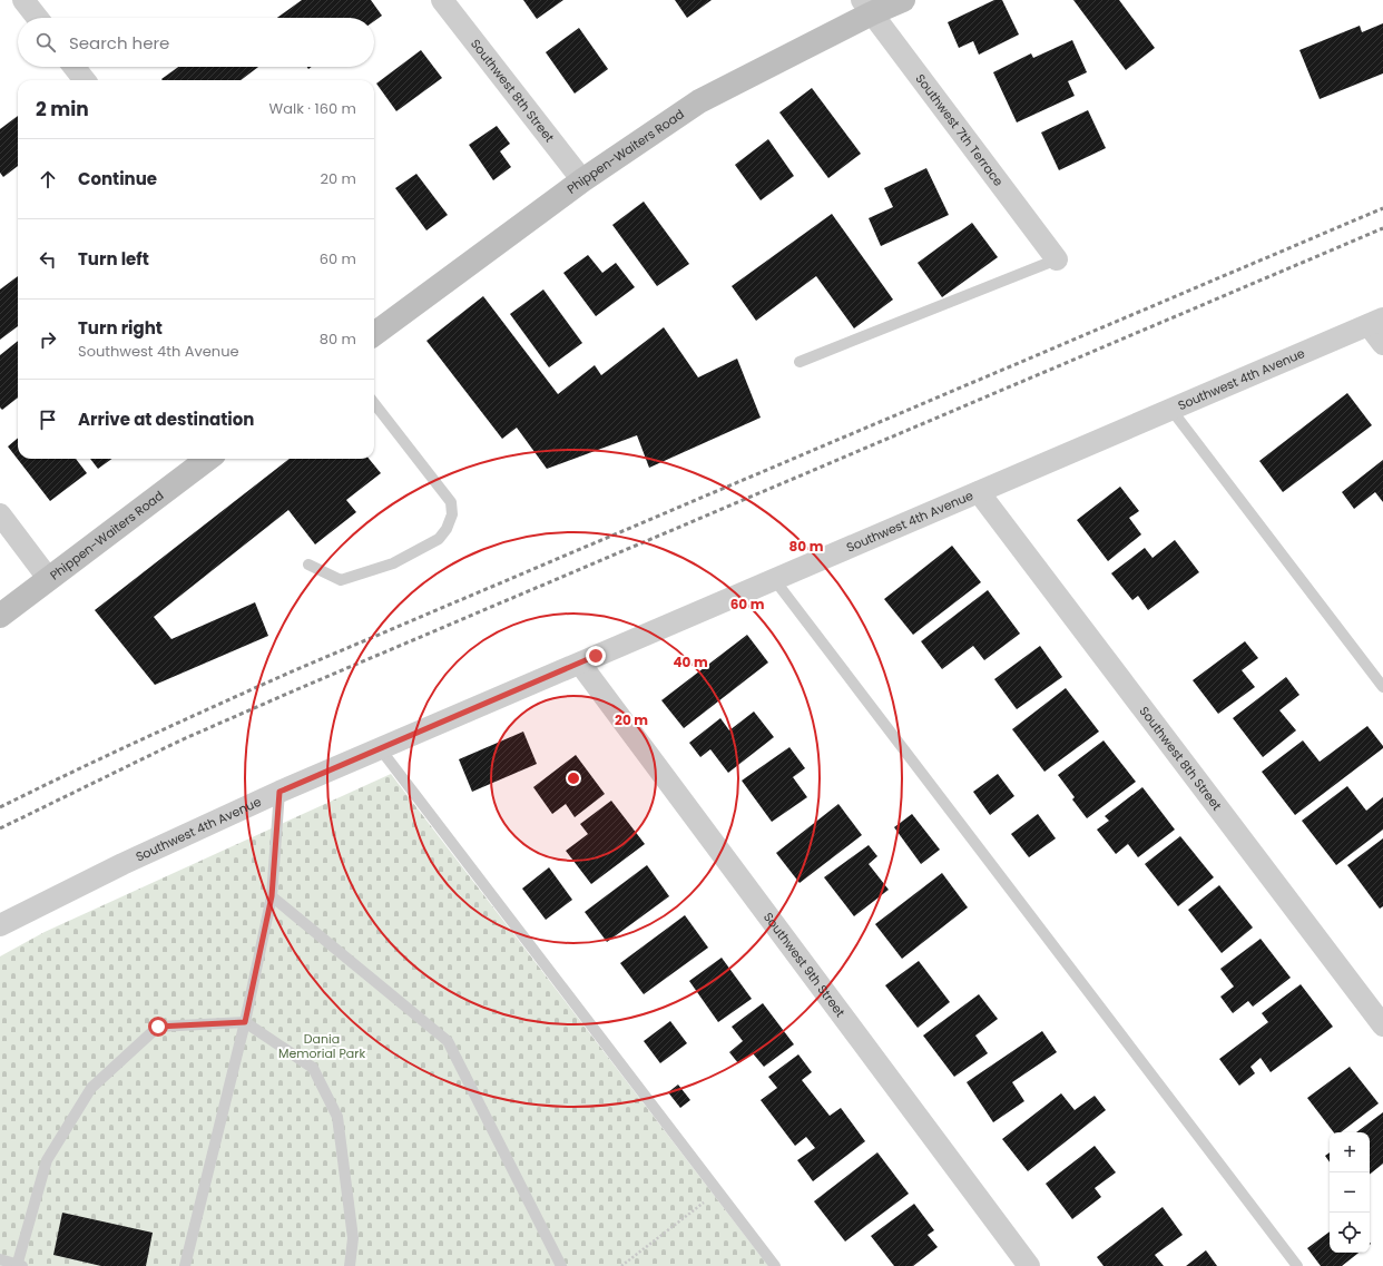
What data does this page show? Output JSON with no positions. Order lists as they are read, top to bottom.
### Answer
{
  "streets": {
    "street": [
      "Southwest 8th Street",
      "Southwest 7th Terrace",
      "Phippen-Waiters Road",
      "Southwest 4th Avenue",
      "Southwest 9th Street"
    ]
  },
  "crossings": [
    ["Southwest 8th Street", "Phippen-Waiters Road"],
    ["Southwest 8th Street", "Southwest 4th Avenue"],
    ["Southwest 7th Terrace", "Phippen-Waiters Road"],
    ["Southwest 4th Avenue", "Southwest 9th Street"]
  ],
  "parks": ["Dania Memorial Park"],
  "page": {
    "search": "Search here",
    "heading": ["2 min", "Walk · 160 m"],
    "list": [
      ["Continue", "20 m"],
      ["Turn left", "60 m"],
      ["Turn right", "Southwest 4th Avenue", "80 m"],
      "Arrive at destination"
    ],
    "map_buttons": ["+", "−"]
  },
  "rings": [
    "80 m",
    "60 m",
    "40 m",
    "20 m"
  ]
}
